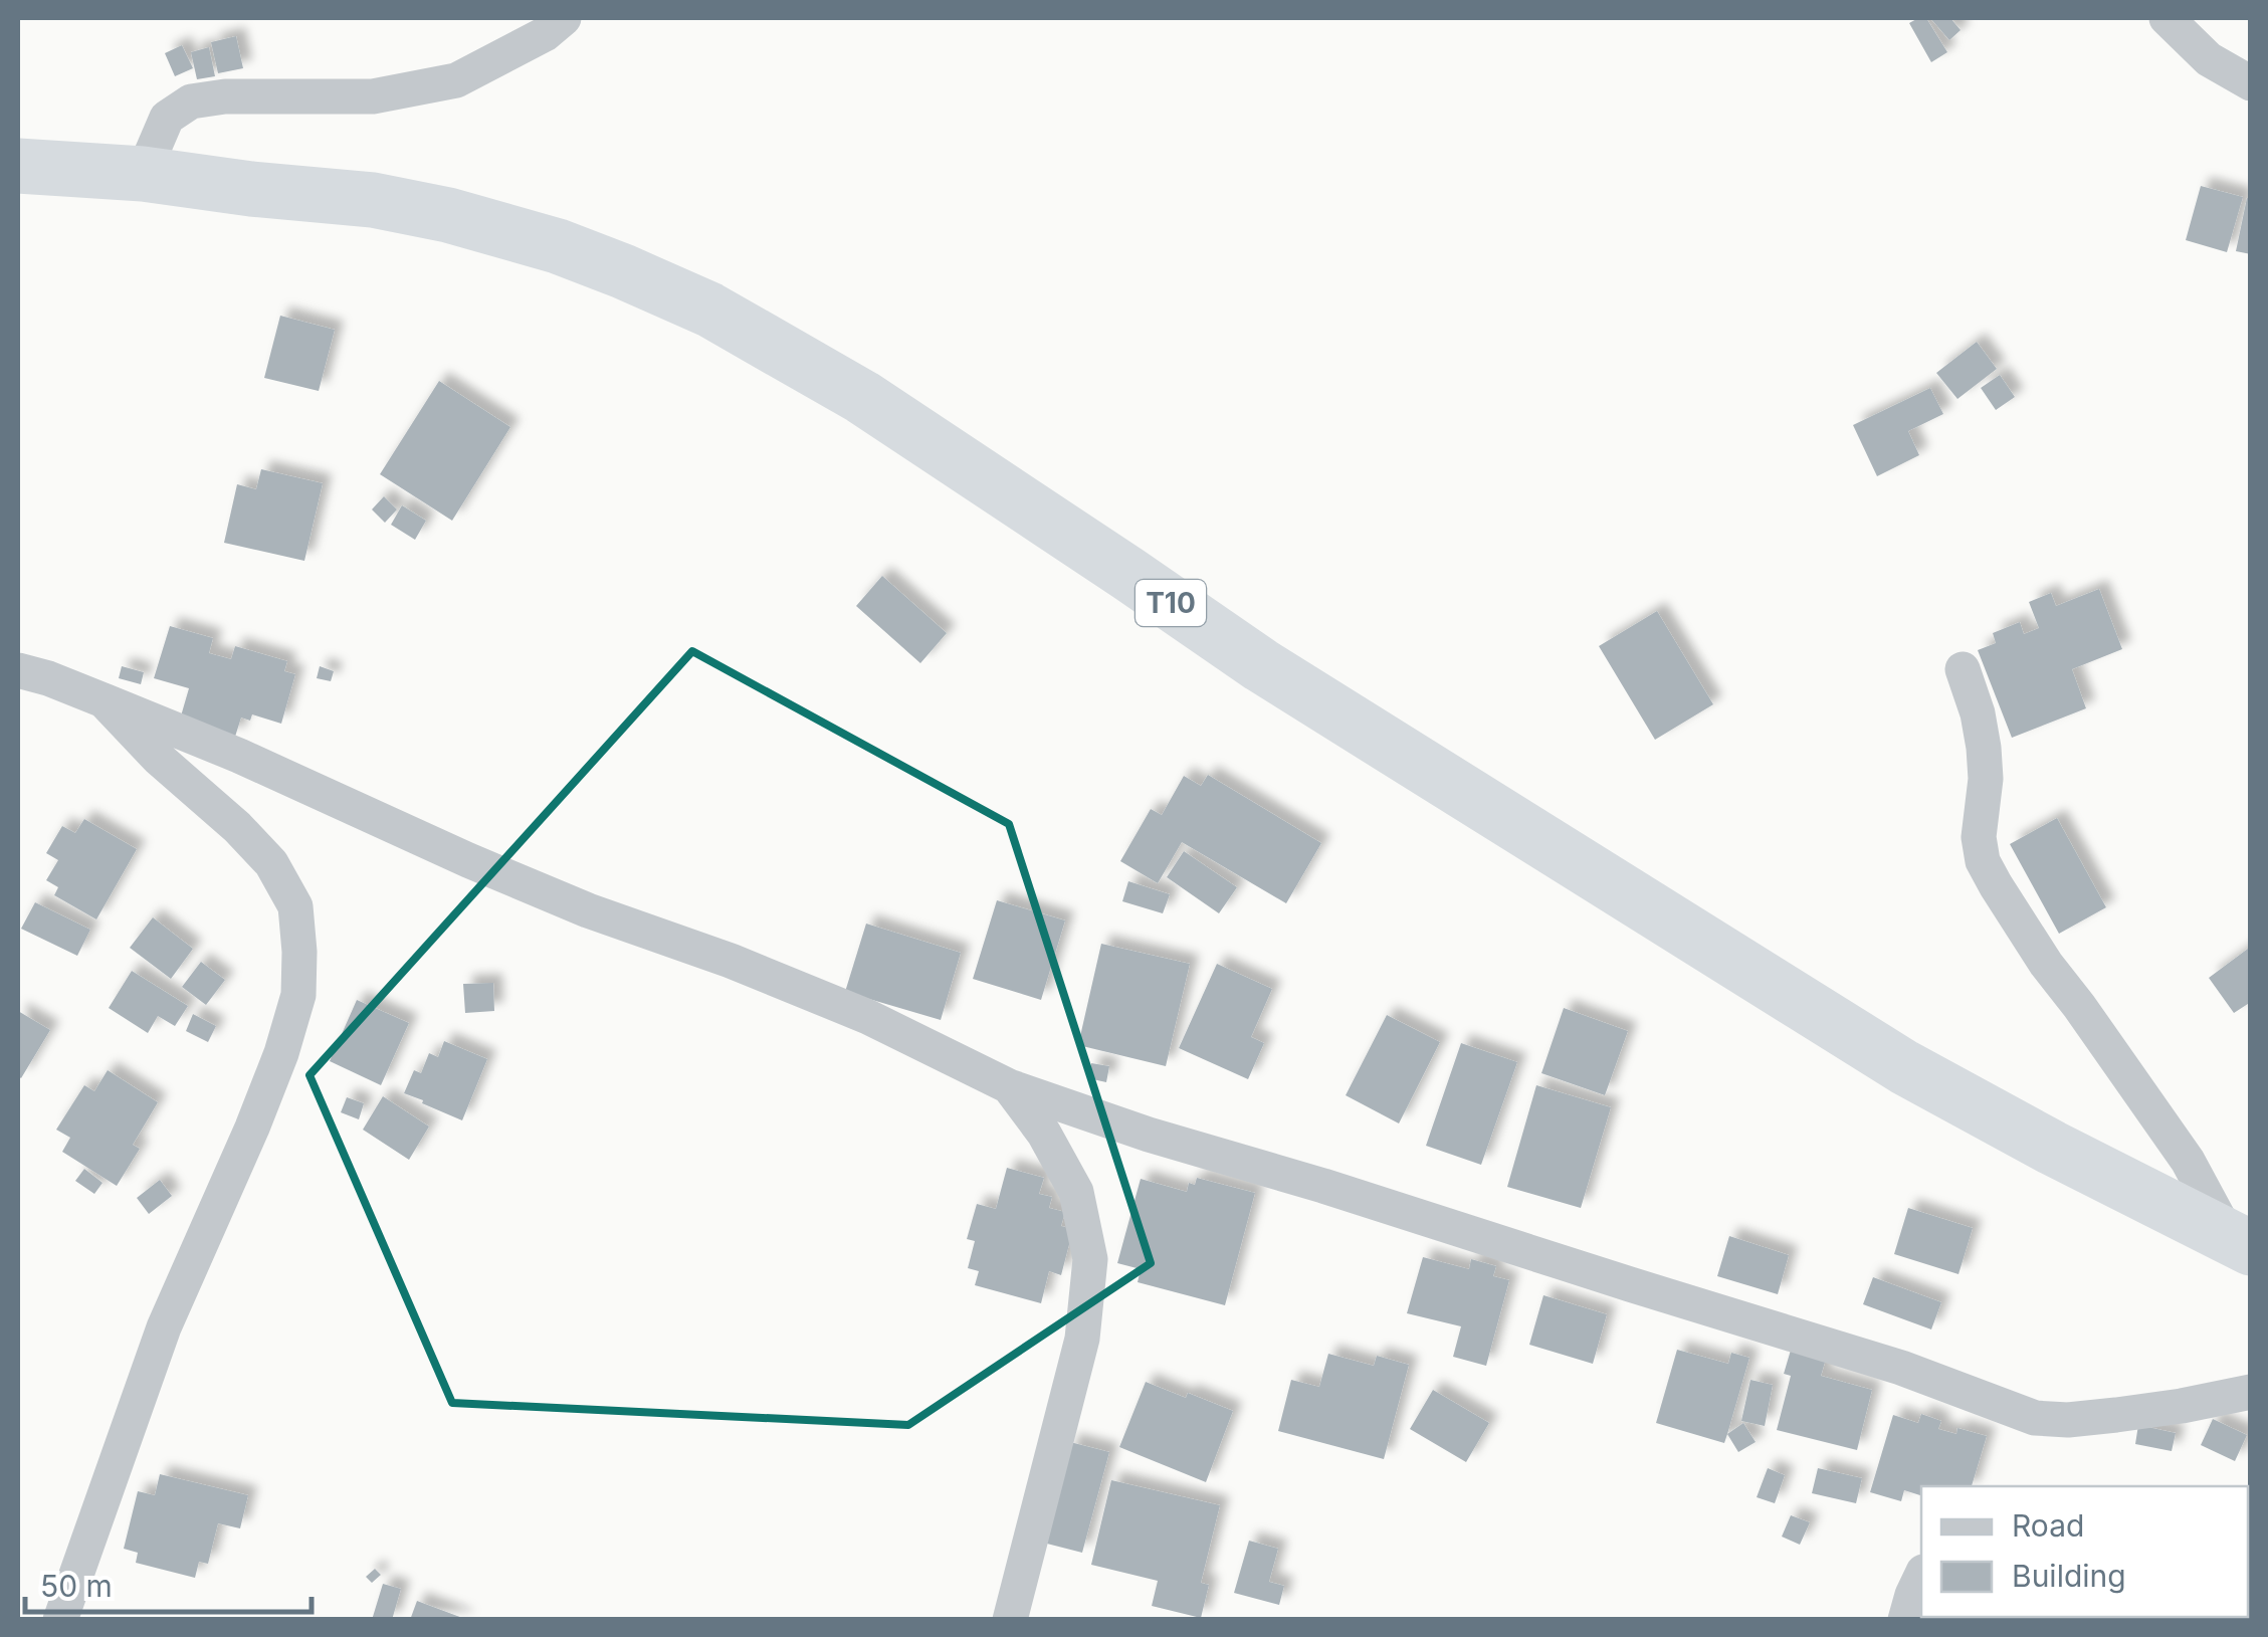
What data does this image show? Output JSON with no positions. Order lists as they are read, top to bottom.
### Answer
{
  "streets": {
    "highway": ["T10"]
  },
  "legend": ["Road", "Building"],
  "scale_bar": "50 m"
}
